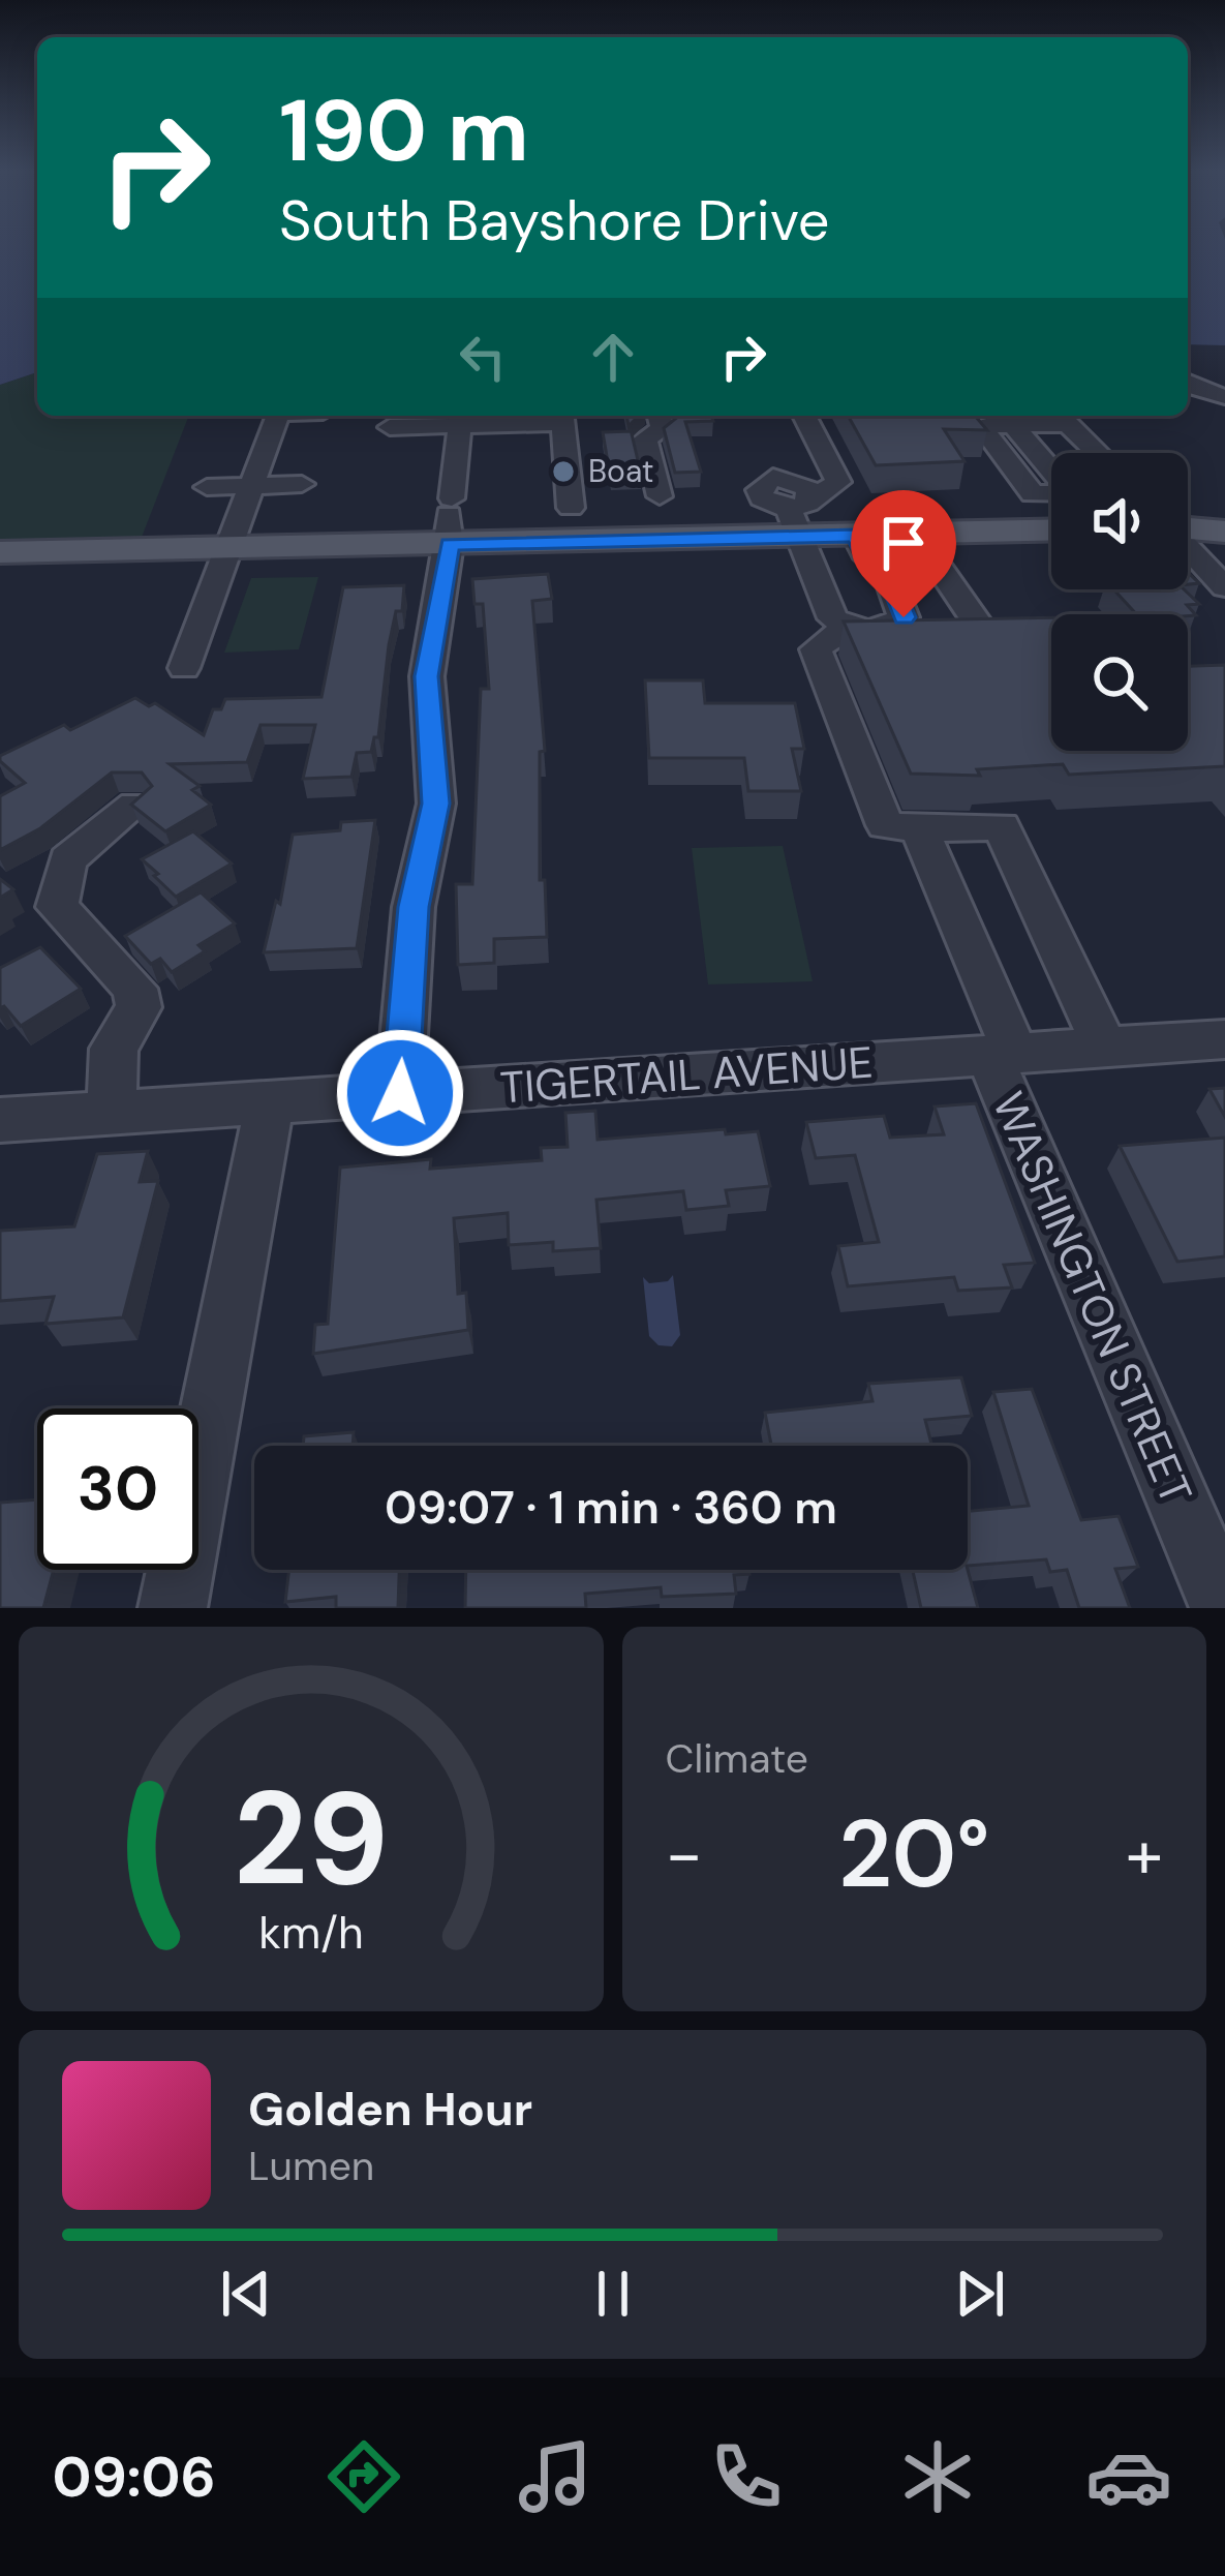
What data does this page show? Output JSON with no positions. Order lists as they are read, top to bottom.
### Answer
{
  "streets": {
    "street": ["TIGERTAIL AVENUE", "WASHINGTON STREET"]
  },
  "crossings": [
    ["TIGERTAIL AVENUE", "WASHINGTON STREET"]
  ],
  "places": ["Boat"],
  "page": {
    "turn": ["190 m", "South Bayshore Drive"],
    "limit": "30",
    "trip": "09:07 · 1 min · 360 m",
    "tile": "Climate",
    "heat": ["−", "20°", "+"],
    "song": ["Golden Hour", "Lumen"],
    "tabs": "09:06",
    "gauge": ["29", "km/h"]
  }
}
